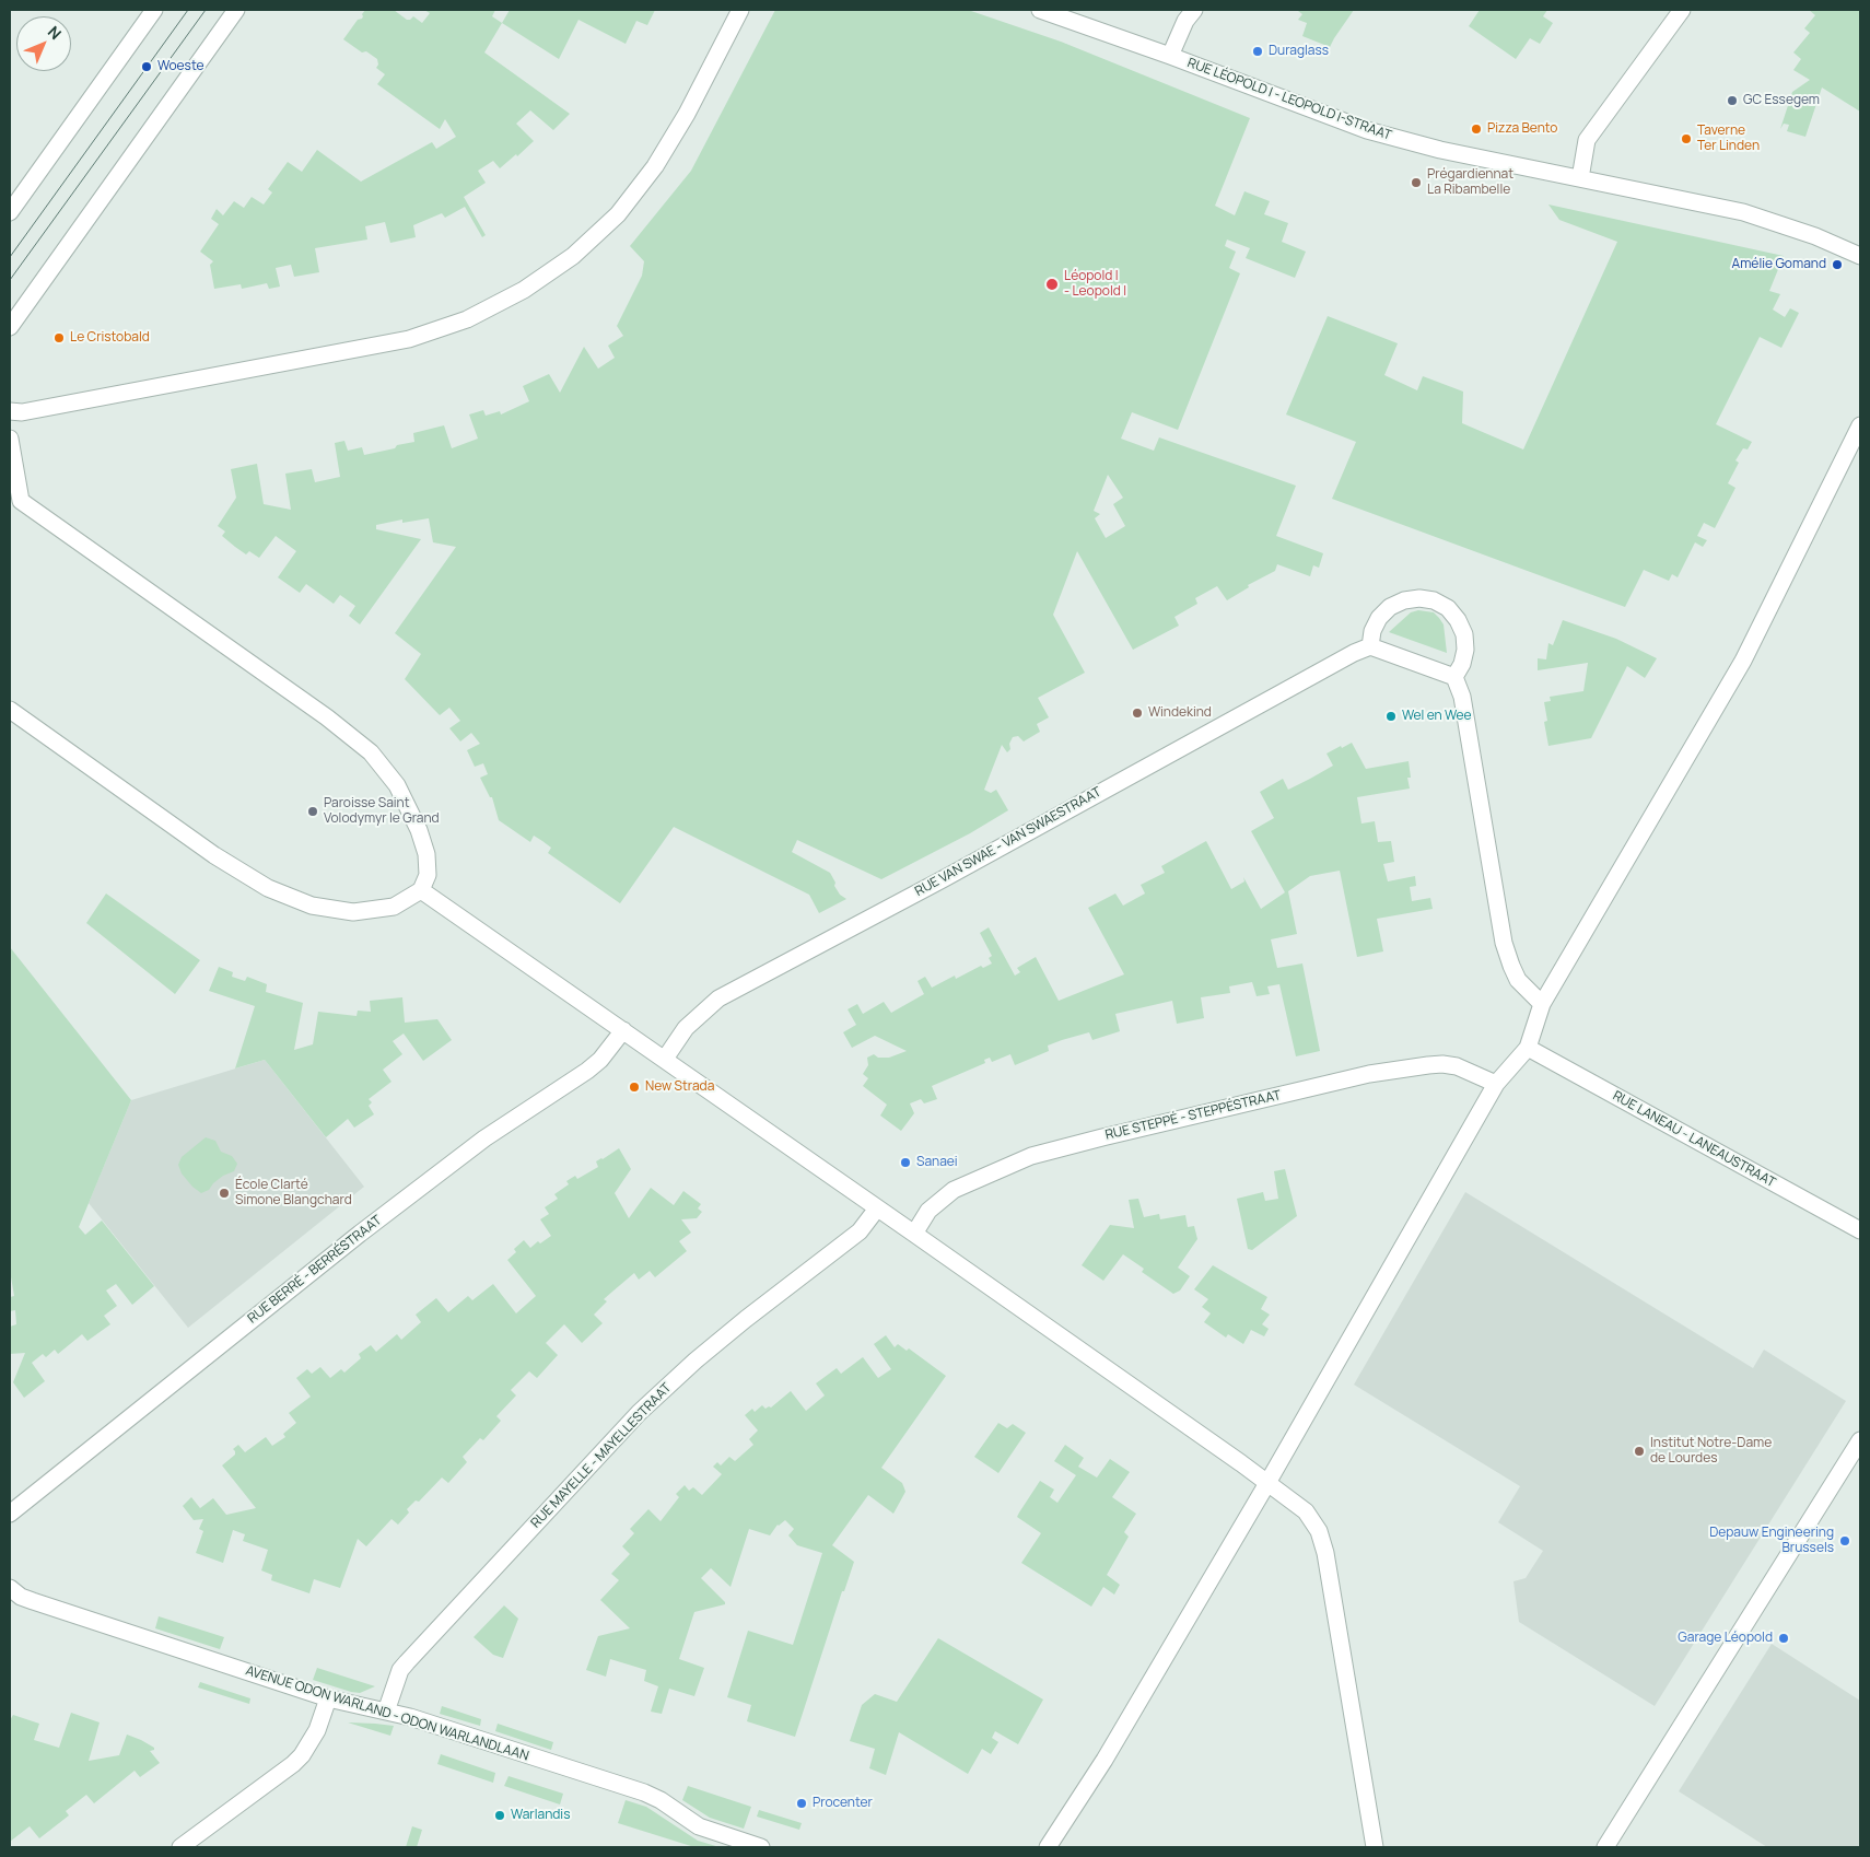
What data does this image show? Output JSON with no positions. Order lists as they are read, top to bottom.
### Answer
{
  "streets": {
    "street": [
      "RUE LÉOPOLD I - LEOPOLD I-STRAAT",
      "RUE VAN SWAE - VAN SWAESTRAAT",
      "RUE STEPPÉ - STEPPÉSTRAAT",
      "RUE LANEAU - LANEAUSTRAAT",
      "RUE BERRÉ - BERRÉSTRAAT",
      "RUE MAYELLE - MAYELLESTRAAT",
      "AVENUE ODON WARLAND - ODON WARLANDLAAN"
    ]
  },
  "crossings": [
    ["RUE MAYELLE - MAYELLESTRAAT", "AVENUE ODON WARLAND - ODON WARLANDLAAN"]
  ],
  "places": [
    "Duraglass",
    "Woeste",
    "GC Essegem",
    "Pizza Bento",
    "Taverne Ter Linden",
    "Prégardiennat La Ribambelle",
    "Amélie Gomand",
    "Léopold I - Leopold I",
    "Le Cristobald",
    "Windekind",
    "Wel en Wee",
    "Paroisse Saint Volodymyr le Grand",
    "New Strada",
    "Sanaei",
    "École Clarté Simone Blangchard",
    "Institut Notre-Dame de Lourdes",
    "Depauw Engineering Brussels",
    "Garage Léopold",
    "Procenter",
    "Warlandis"
  ],
  "north": "top right"
}
